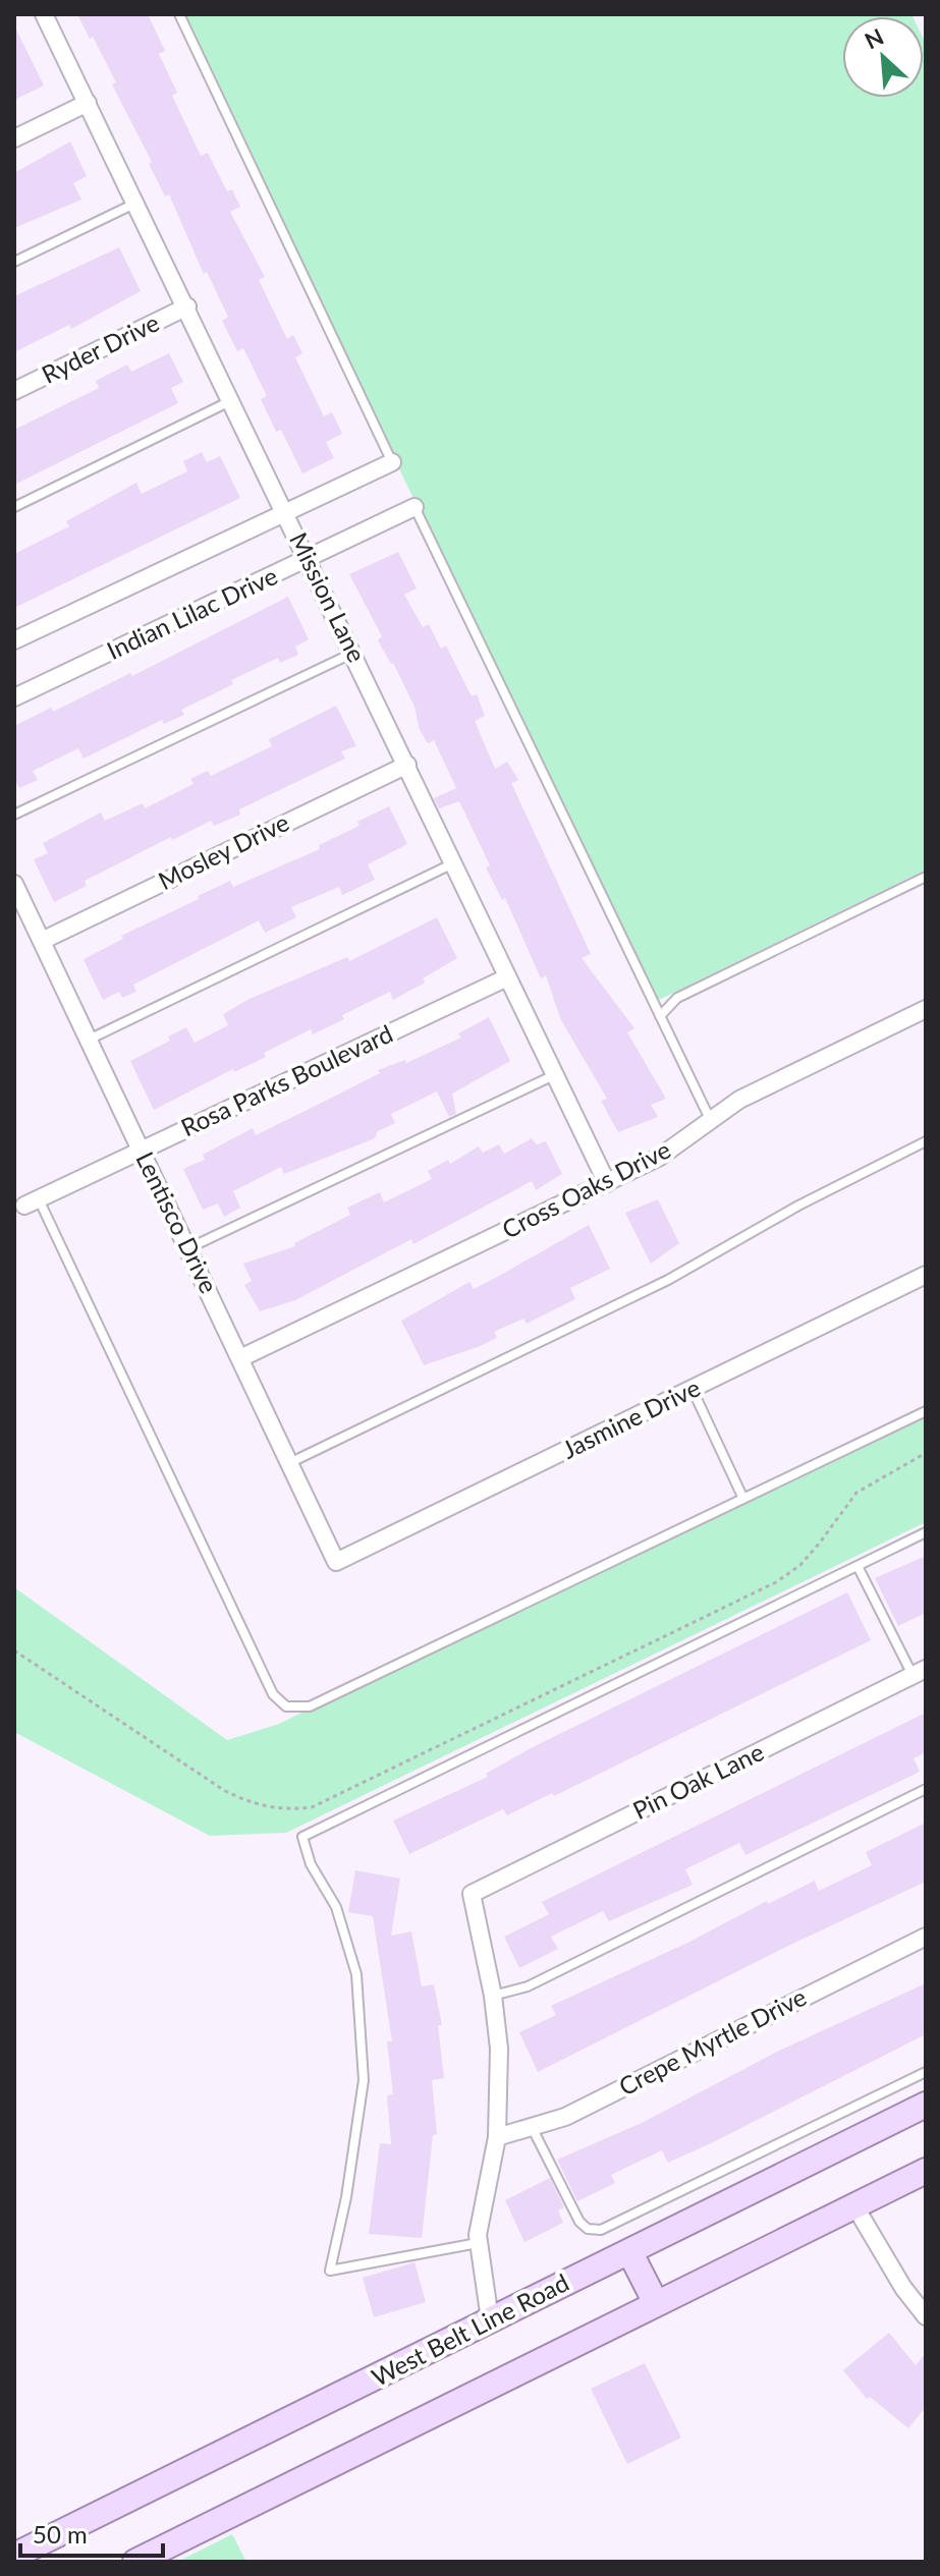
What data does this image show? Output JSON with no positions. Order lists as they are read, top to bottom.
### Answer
{
  "streets": {
    "main road": ["West Belt Line Road"],
    "street": [
      "Ryder Drive",
      "Mission Lane",
      "Indian Lilac Drive",
      "Mosley Drive",
      "Rosa Parks Boulevard",
      "Cross Oaks Drive",
      "Lentisco Drive",
      "Jasmine Drive",
      "Pin Oak Lane",
      "Crepe Myrtle Drive"
    ]
  },
  "crossings": [
    ["Ryder Drive", "Mission Lane"],
    ["Mission Lane", "Indian Lilac Drive"],
    ["Mission Lane", "Mosley Drive"],
    ["Mission Lane", "Rosa Parks Boulevard"],
    ["Mission Lane", "Cross Oaks Drive"],
    ["Mosley Drive", "Lentisco Drive"],
    ["Rosa Parks Boulevard", "Lentisco Drive"],
    ["Cross Oaks Drive", "Lentisco Drive"],
    ["Lentisco Drive", "Jasmine Drive"]
  ],
  "scale_bar": "50 m",
  "north": "top left"
}
